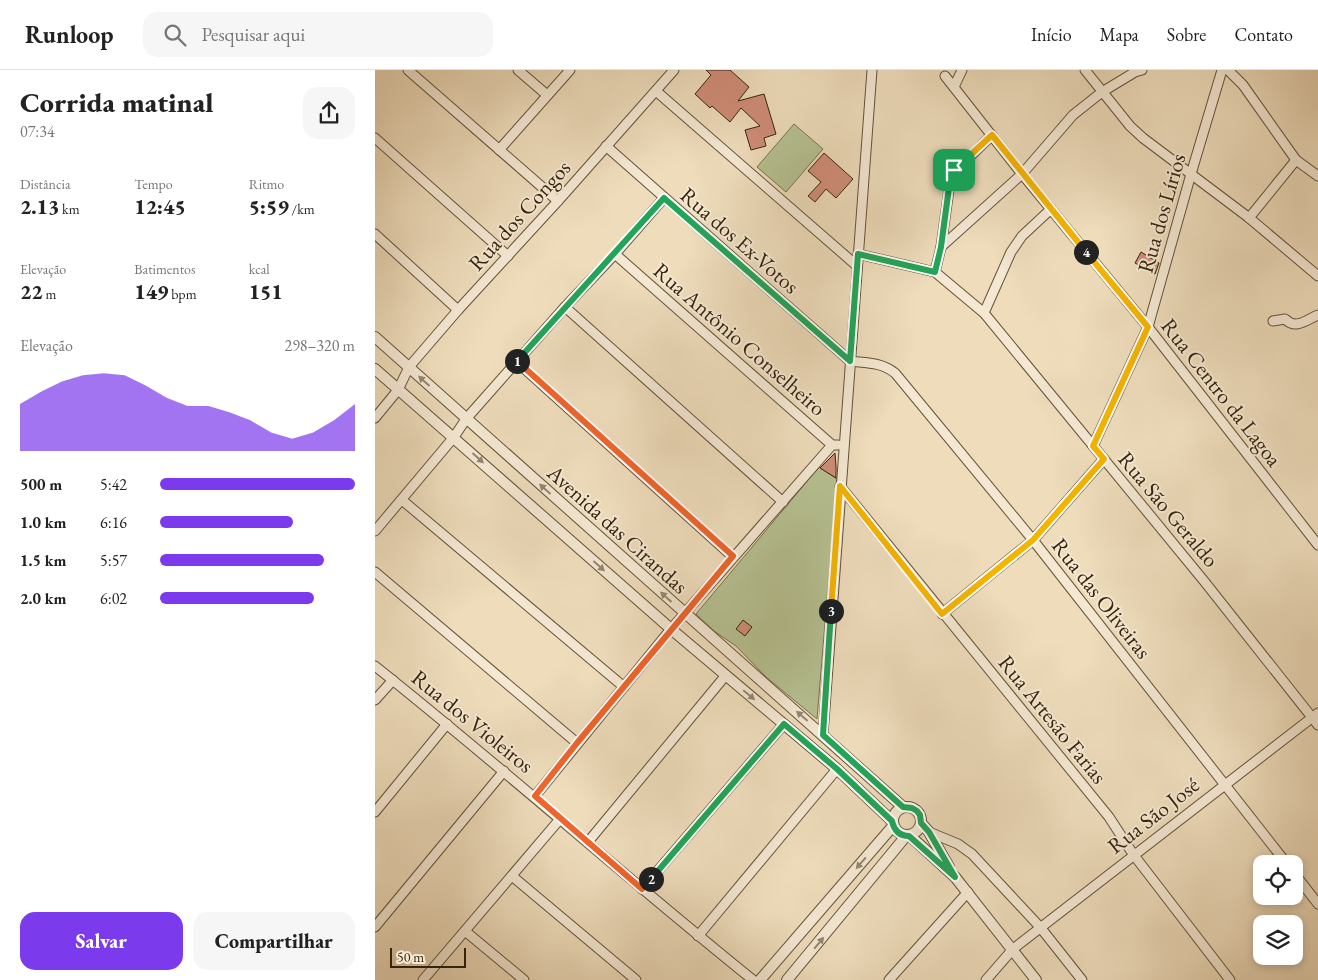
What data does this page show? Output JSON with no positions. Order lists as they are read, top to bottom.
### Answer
{
  "streets": {
    "street": [
      "Rua dos Lírios",
      "Rua dos Congos",
      "Rua dos Ex-Votos",
      "Rua Antônio Conselheiro",
      "Rua Centro da Lagoa",
      "Rua São Geraldo",
      "Avenida das Cirandas",
      "Rua das Oliveiras",
      "Rua Artesão Farias",
      "Rua dos Violeiros",
      "Rua São José"
    ]
  },
  "crossings": [
    ["Rua dos Lírios", "Rua Centro da Lagoa"],
    ["Rua dos Lírios", "Rua São Geraldo"],
    ["Rua dos Congos", "Rua dos Ex-Votos"],
    ["Rua dos Congos", "Avenida das Cirandas"],
    ["Rua dos Ex-Votos", "Rua das Oliveiras"],
    ["Rua São Geraldo", "Rua São José"],
    ["Rua das Oliveiras", "Rua São José"],
    ["Rua Artesão Farias", "Rua São José"]
  ],
  "scale_bar": "50 m",
  "page": {
    "header": "Runloop",
    "search": "Pesquisar aqui",
    "nav": [
      "Início",
      "Mapa",
      "Sobre",
      "Contato"
    ],
    "heading": ["Corrida matinal", "07:34"],
    "stats": [
      ["Distância", "2.13 km"],
      ["Tempo", "12:45"],
      ["Ritmo", "5:59 /km"],
      ["Elevação", "22 m"],
      ["Batimentos", "149 bpm"],
      ["kcal", "151"]
    ],
    "pins": [
      "4",
      "1",
      "3",
      "2"
    ],
    "chart": ["Elevação", "298–320 m"],
    "list": [
      {
        "name": "500 m",
        "note": "5:42"
      },
      {
        "name": "1.0 km",
        "note": "6:16"
      },
      {
        "name": "1.5 km",
        "note": "5:57"
      },
      {
        "name": "2.0 km",
        "note": "6:02"
      }
    ],
    "buttons": ["Salvar", "Compartilhar"],
    "scale": "50 m"
  }
}
